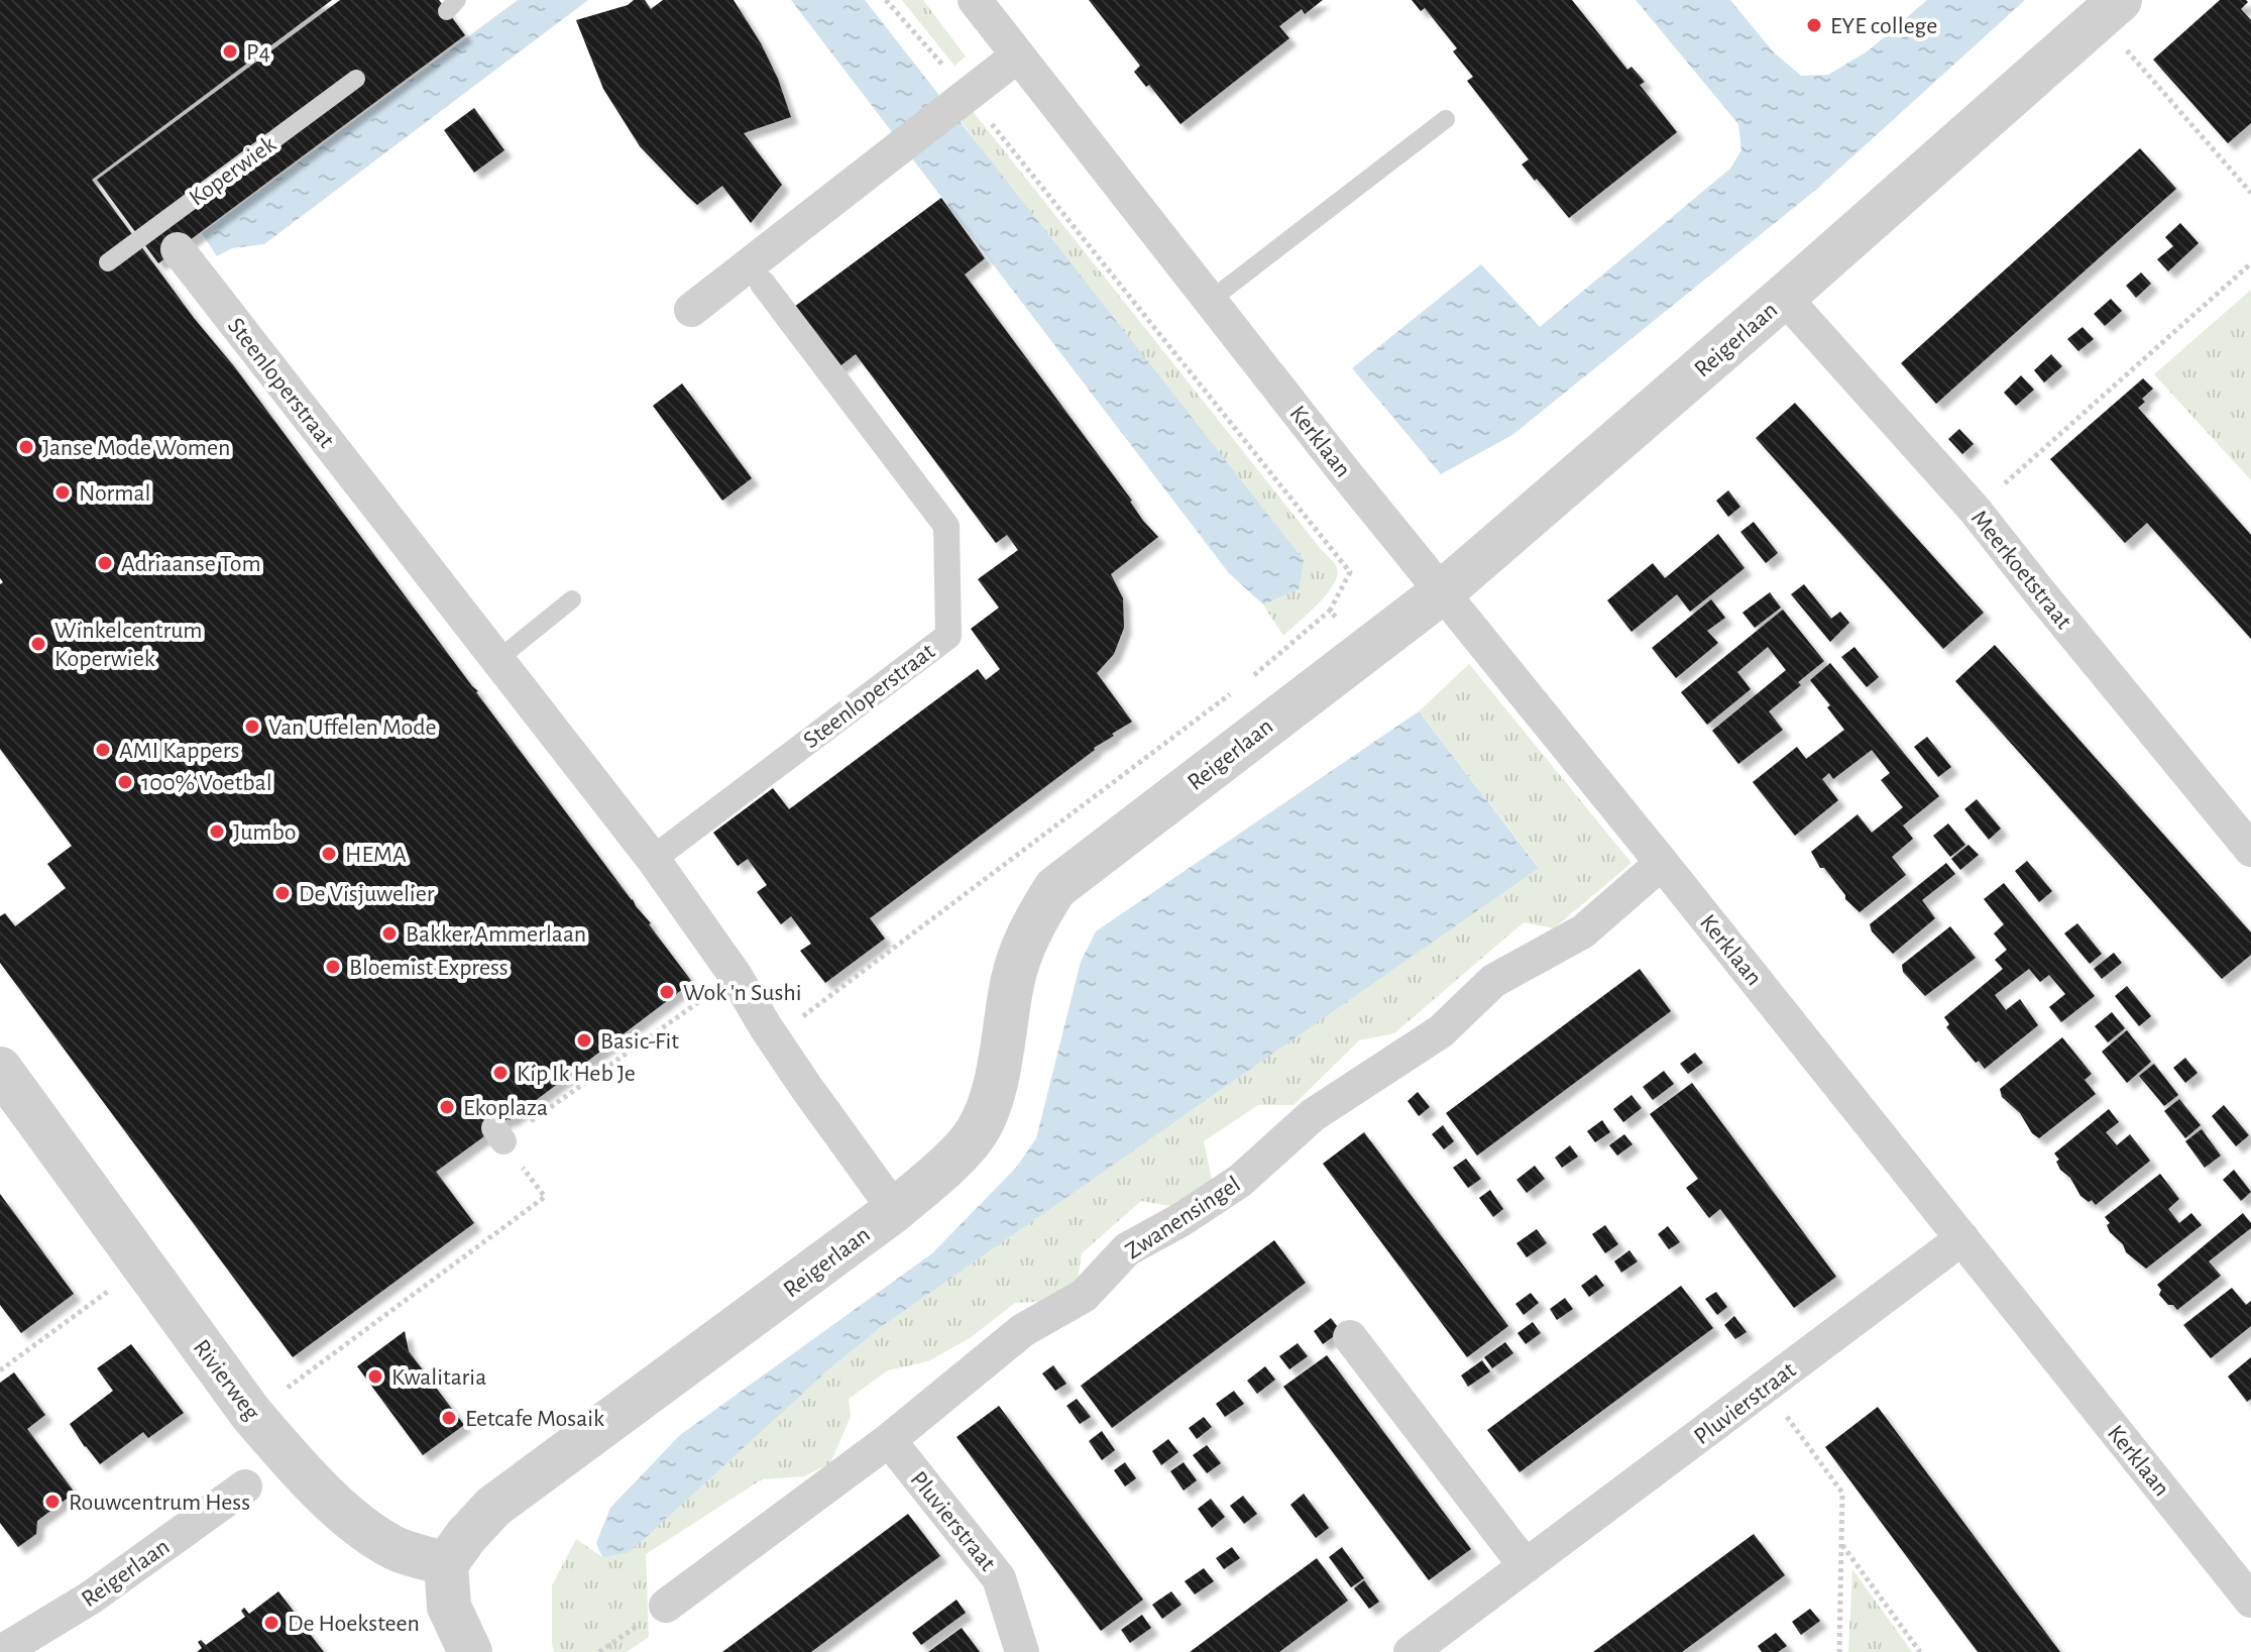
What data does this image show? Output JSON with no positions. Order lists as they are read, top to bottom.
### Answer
{
  "streets": {
    "street": [
      "Reigerlaan",
      "Steenloperstraat",
      "Kerklaan",
      "Meerkoetstraat",
      "Zwanensingel",
      "Rivierweg",
      "Pluvierstraat"
    ],
    "lane": ["Koperwiek"]
  },
  "crossings": [
    ["Reigerlaan", "Steenloperstraat"],
    ["Reigerlaan", "Kerklaan"],
    ["Reigerlaan", "Meerkoetstraat"],
    ["Reigerlaan", "Rivierweg"],
    ["Kerklaan", "Zwanensingel"],
    ["Kerklaan", "Pluvierstraat"],
    ["Zwanensingel", "Pluvierstraat"]
  ],
  "places": [
    "EYE college",
    "P4",
    "Janse Mode Women",
    "Normal",
    "Adriaanse Tom",
    "Winkelcentrum Koperwiek",
    "Van Uffelen Mode",
    "AMI Kappers",
    "100% Voetbal",
    "Jumbo",
    "HEMA",
    "De Visjuwelier",
    "Bakker Ammerlaan",
    "Bloemist Express",
    "Wok 'n Sushi",
    "Basic-Fit",
    "Kip Ik Heb Je",
    "Ekoplaza",
    "Kwalitaria",
    "Eetcafe Mosaik",
    "Rouwcentrum Hess",
    "De Hoeksteen"
  ]
}
